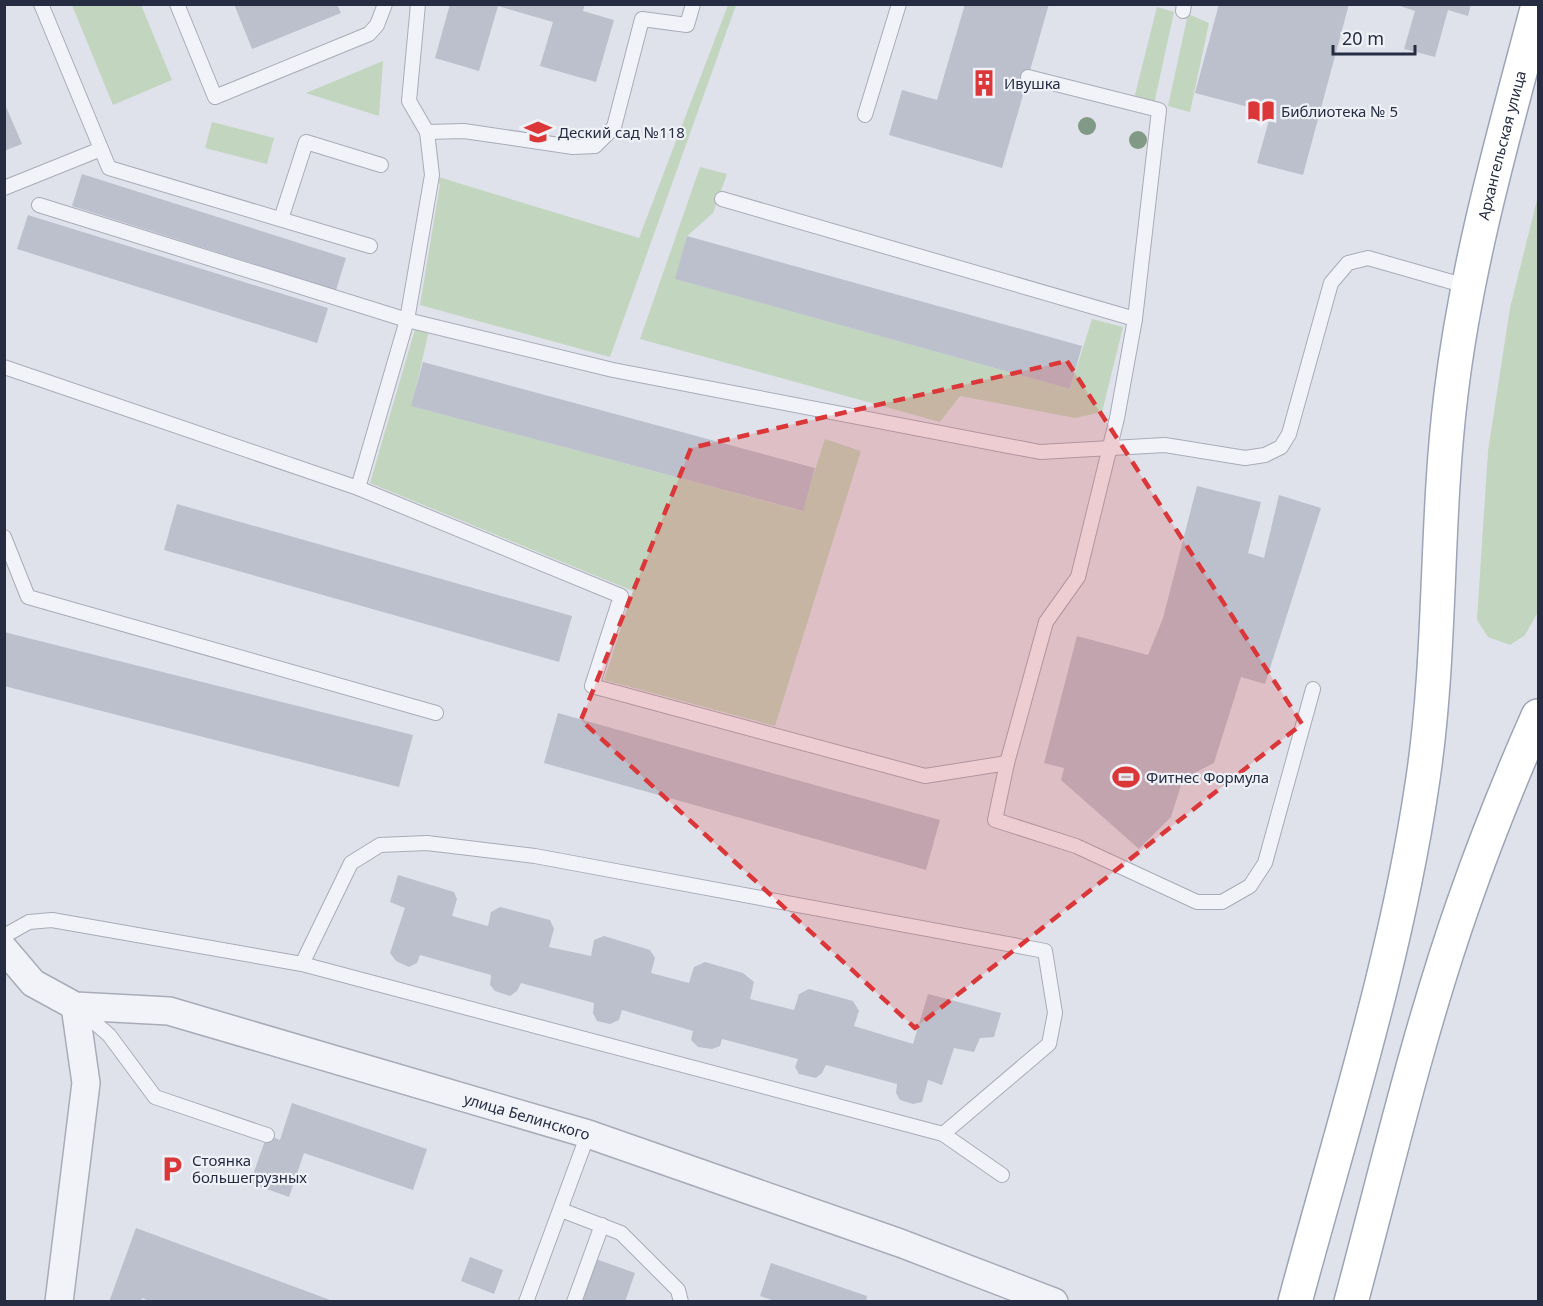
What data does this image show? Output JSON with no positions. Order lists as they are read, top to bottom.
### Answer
{
  "streets": {
    "main road": ["Архангельская улица"],
    "street": ["улица Белинского"]
  },
  "places": {
    "building": ["Ивушка"],
    "library": ["Библиотека № 5"],
    "school or university": ["Деский сад №118"],
    "sports": ["Фитнес Формула"],
    "parking": ["Стоянка большегрузных"]
  },
  "scale_bar": "20 m"
}
